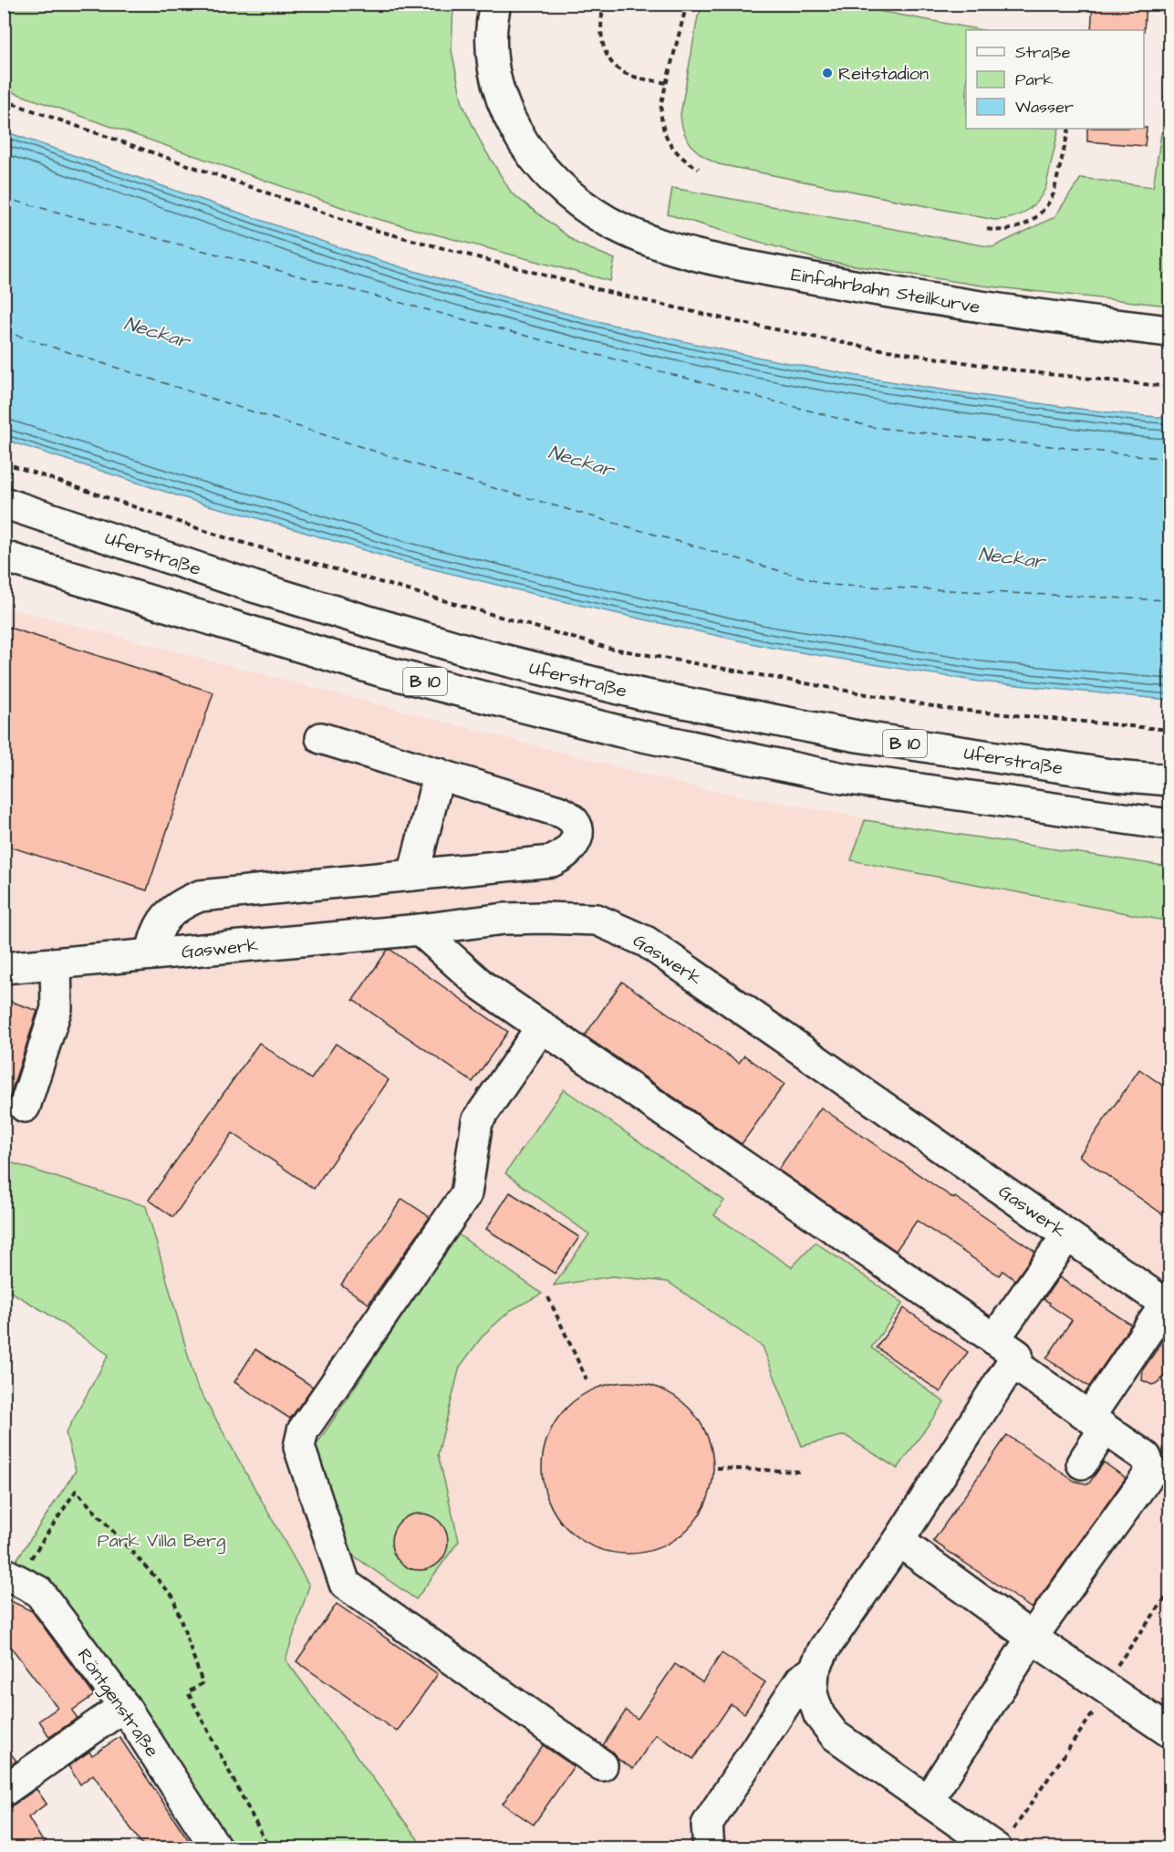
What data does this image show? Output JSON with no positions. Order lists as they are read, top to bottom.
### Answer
{
  "streets": {
    "main road": [
      "Einfahrbahn Steilkurve",
      "Uferstraße",
      "B 10",
      "Gaswerk",
      "Röntgenstraße"
    ]
  },
  "crossings": [
    ["Uferstraße", "B 10"]
  ],
  "water": ["Neckar"],
  "parks": ["Park Villa Berg"],
  "places": ["Reitstadion"],
  "legend": ["Straße", "Park", "Wasser"]
}
